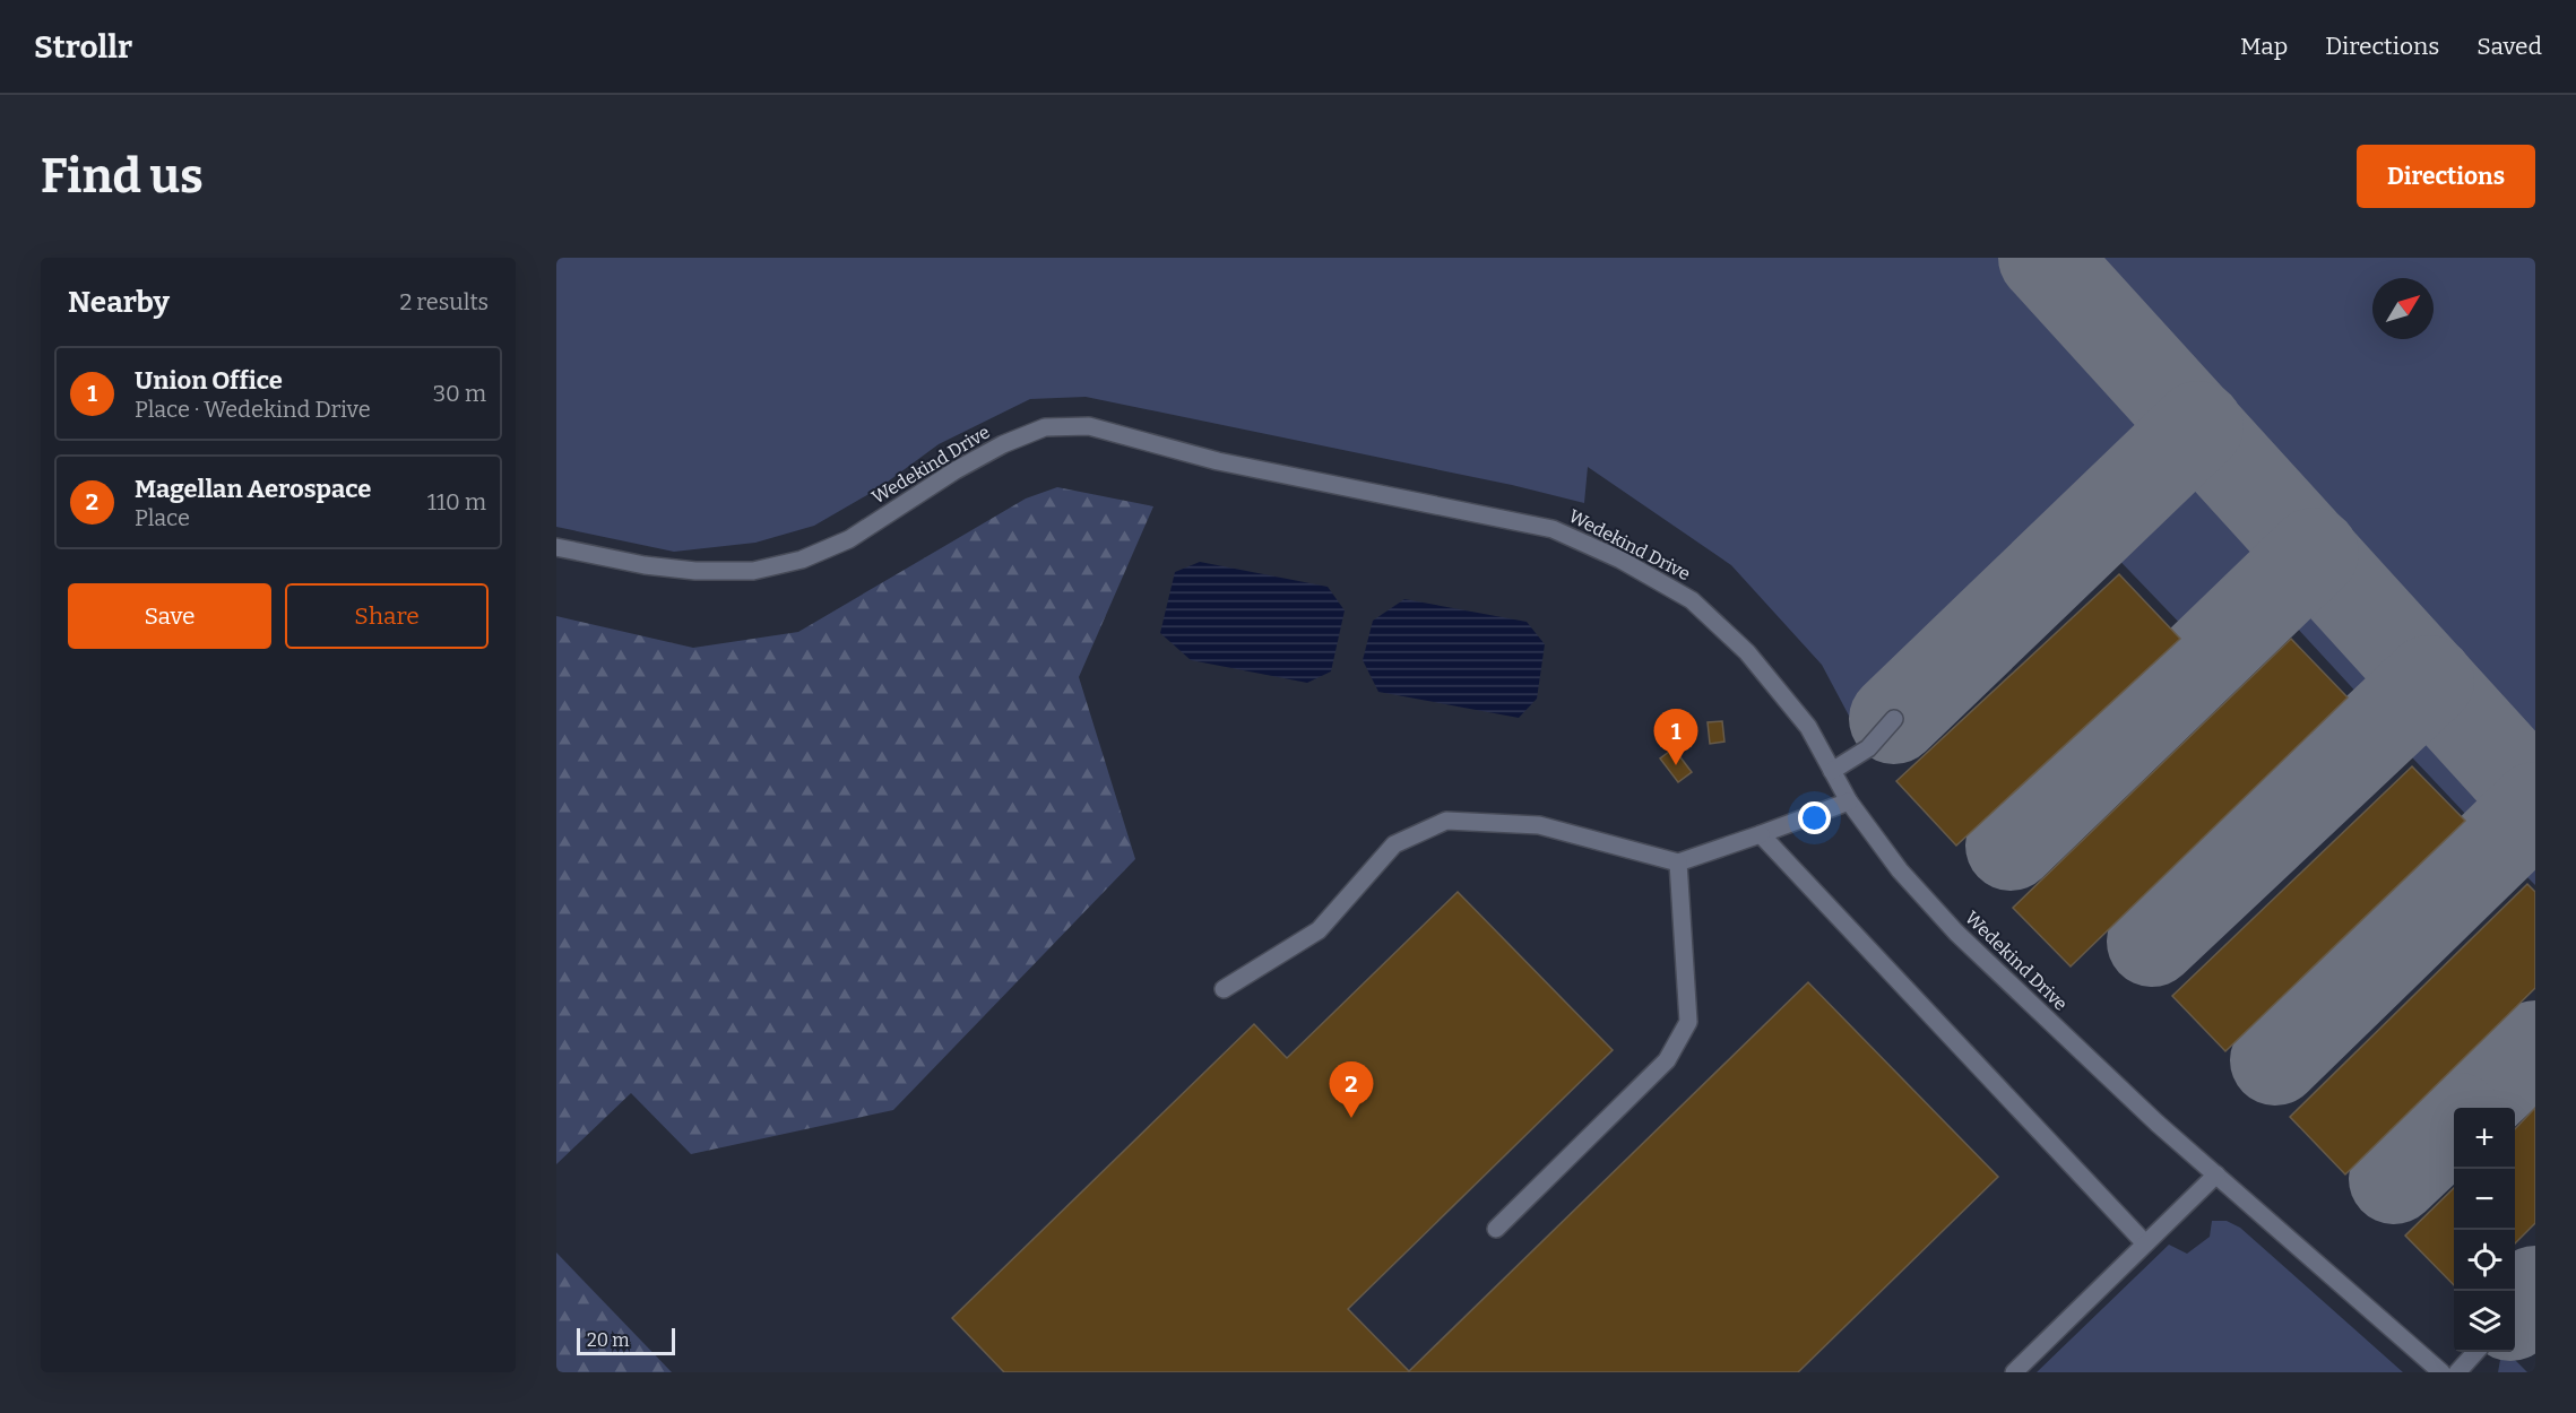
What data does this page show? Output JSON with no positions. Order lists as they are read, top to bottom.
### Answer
{
  "streets": {
    "street": ["Wedekind Drive"]
  },
  "scale_bar": "20 m",
  "north": "top right",
  "page": {
    "header": "Strollr",
    "nav": ["Map", "Directions", "Saved"],
    "buttons": [
      "Directions",
      ["Save", "Share"]
    ],
    "title": "Find us",
    "heading": ["Nearby", "2 results"],
    "list": [
      {
        "mark": "1",
        "name": "Union Office",
        "note": "Place · Wedekind Drive",
        "value": "30 m"
      },
      {
        "mark": "2",
        "name": "Magellan Aerospace",
        "note": "Place",
        "value": "110 m"
      }
    ],
    "pins": ["1", "2"],
    "map_buttons": ["+", "−"],
    "scale": "20 m"
  }
}
